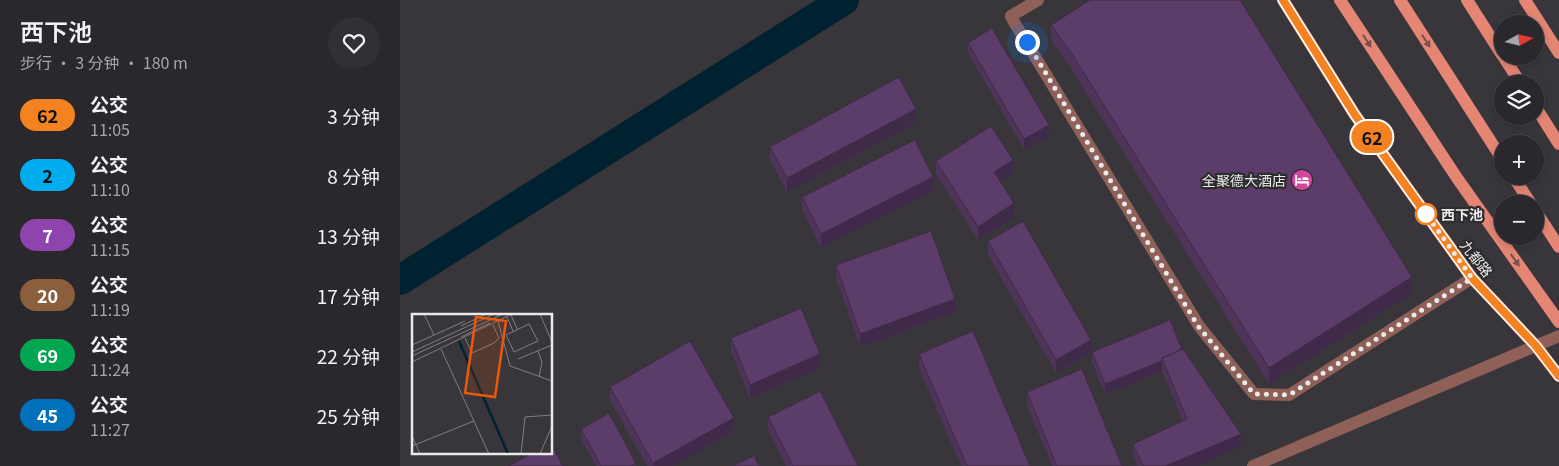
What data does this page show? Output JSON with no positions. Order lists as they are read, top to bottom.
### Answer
{
  "streets": {
    "main road": ["九都路"]
  },
  "places": {
    "hotel": ["全聚德大酒店"],
    "other": ["西下池"]
  },
  "lines": ["bus line 62"],
  "north": "right",
  "page": {
    "heading": ["西下池", "步行 · 3 分钟 · 180 m"],
    "on_map": "62",
    "map_buttons": ["+", "−"],
    "list": [
      {
        "mark": "62",
        "name": "公交",
        "note": "11:05",
        "value": "3 分钟"
      },
      {
        "mark": "2",
        "name": "公交",
        "note": "11:10",
        "value": "8 分钟"
      },
      {
        "mark": "7",
        "name": "公交",
        "note": "11:15",
        "value": "13 分钟"
      },
      {
        "mark": "20",
        "name": "公交",
        "note": "11:19",
        "value": "17 分钟"
      },
      {
        "mark": "69",
        "name": "公交",
        "note": "11:24",
        "value": "22 分钟"
      },
      {
        "mark": "45",
        "name": "公交",
        "note": "11:27",
        "value": "25 分钟"
      }
    ]
  }
}
